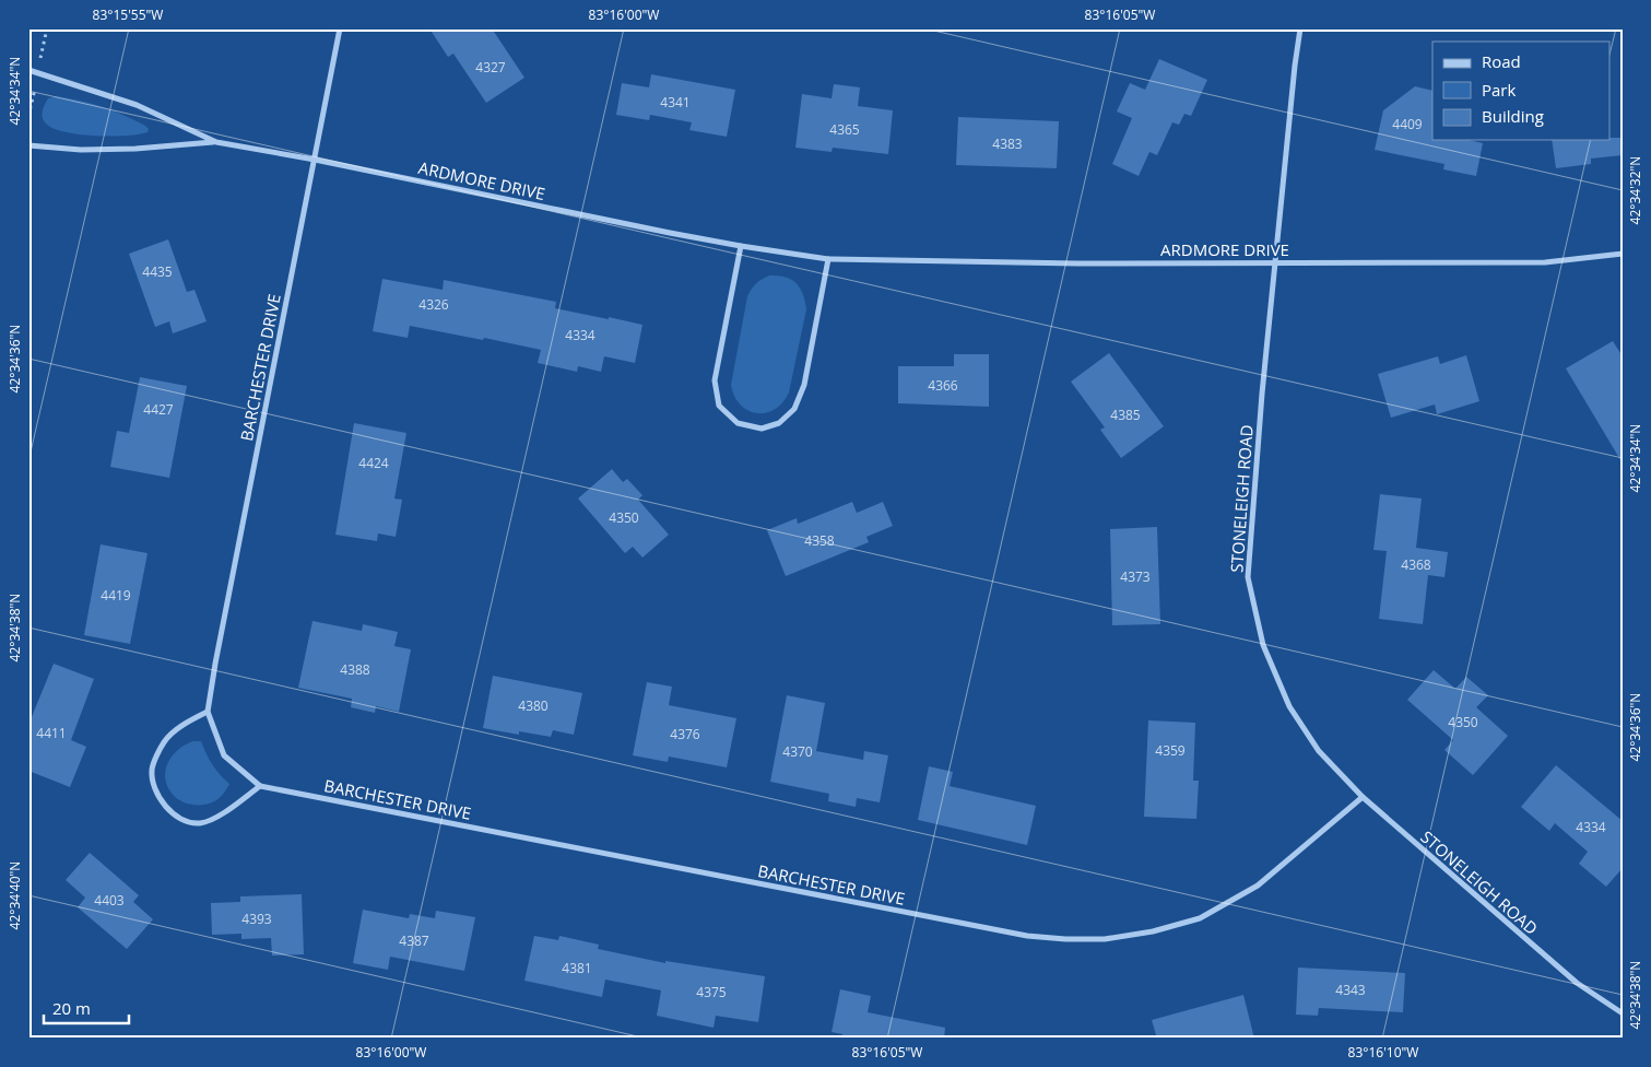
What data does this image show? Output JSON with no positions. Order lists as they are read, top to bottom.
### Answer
{
  "streets": {
    "street": ["ARDMORE DRIVE", "BARCHESTER DRIVE", "STONELEIGH ROAD"]
  },
  "crossings": [
    ["ARDMORE DRIVE", "BARCHESTER DRIVE"],
    ["ARDMORE DRIVE", "STONELEIGH ROAD"],
    ["BARCHESTER DRIVE", "STONELEIGH ROAD"]
  ],
  "house_numbers": [
    "4327",
    "4341",
    "4409",
    "4365",
    "4383",
    "4435",
    "4326",
    "4334",
    "4366",
    "4427",
    "4385",
    "4424",
    "4350",
    "4358",
    "4368",
    "4373",
    "4419",
    "4388",
    "4380",
    "4350",
    "4411",
    "4376",
    "4359",
    "4370",
    "4334",
    "4403",
    "4393",
    "4387",
    "4381",
    "4343",
    "4375"
  ],
  "legend": ["Road", "Park", "Building"],
  "scale_bar": "20 m",
  "coordinates": [
    "83°15'55\"W",
    "83°16'00\"W",
    "83°16'05\"W",
    "42°34'34\"N",
    "42°34'32\"N",
    "42°34'36\"N",
    "42°34'38\"N",
    "42°34'40\"N",
    "83°16'10\"W"
  ]
}
